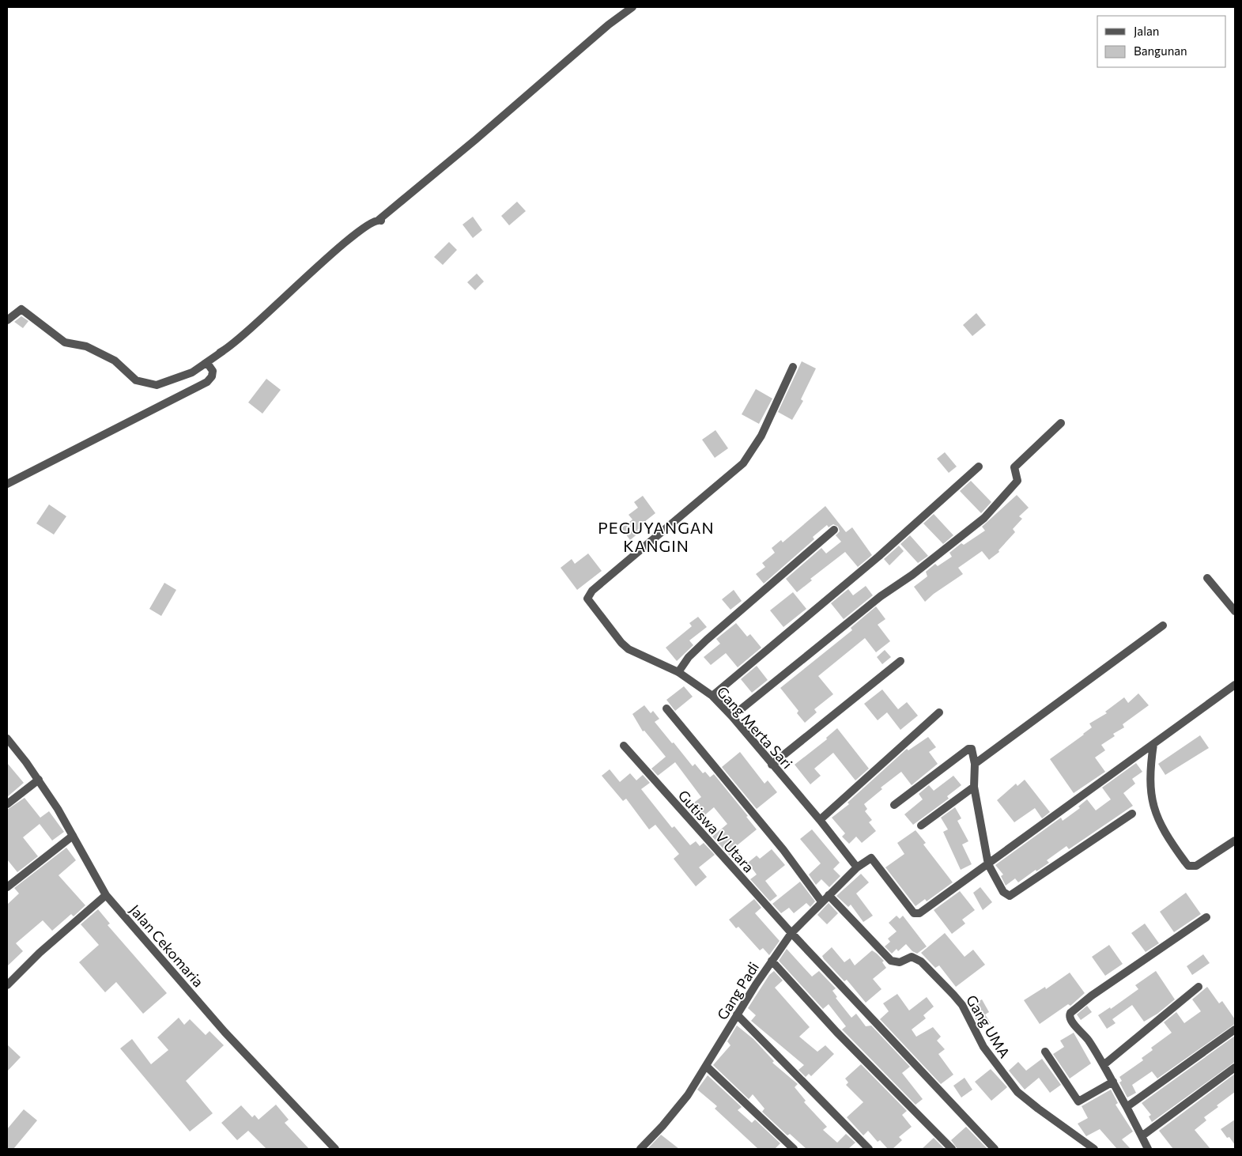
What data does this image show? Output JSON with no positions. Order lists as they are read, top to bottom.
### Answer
{
  "streets": {
    "street": [
      "Gang Merta Sari",
      "Gutiswa V Utara",
      "Jalan Cekomaria",
      "Gang Padi",
      "Gang UMA"
    ]
  },
  "crossings": [
    ["Gang Merta Sari", "Gang Padi"],
    ["Gutiswa V Utara", "Gang Padi"],
    ["Gang Padi", "Gang UMA"]
  ],
  "districts": ["PEGUYANGAN KANGIN"],
  "legend": ["Jalan", "Bangunan"]
}
